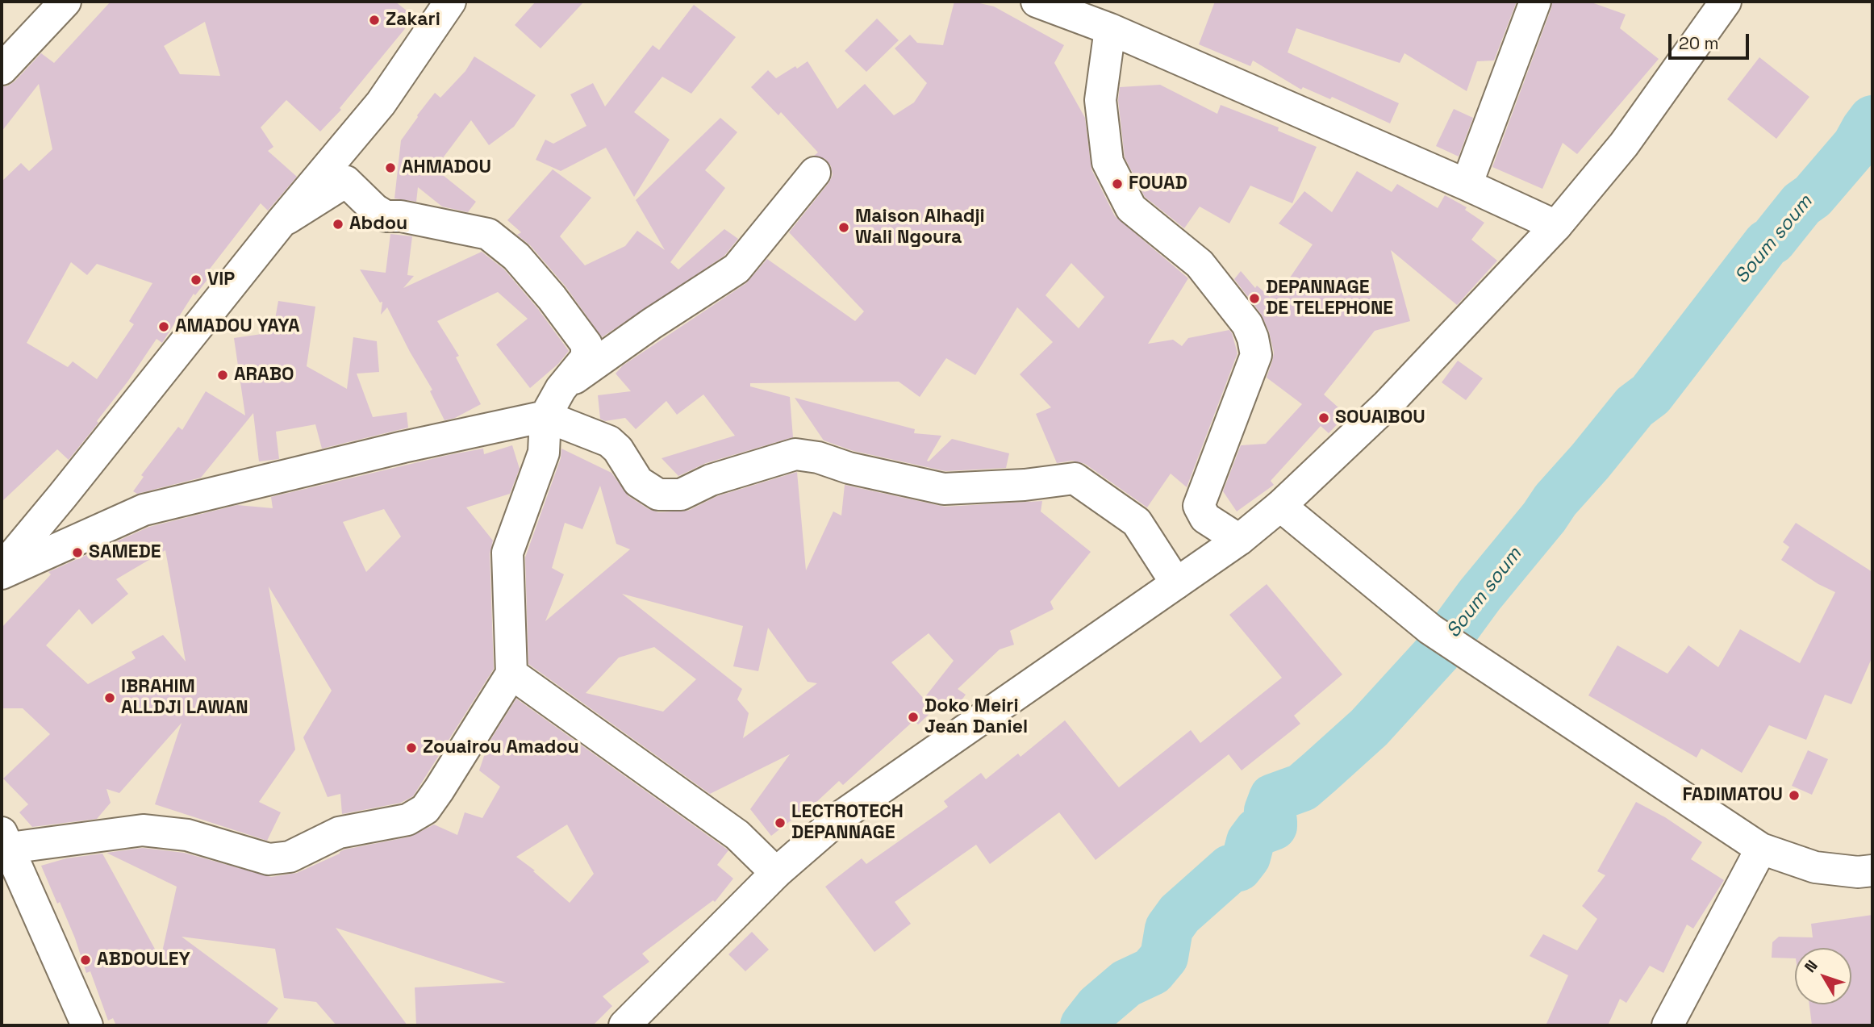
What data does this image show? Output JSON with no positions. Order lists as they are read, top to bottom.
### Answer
{
  "water": ["Soum soum"],
  "places": [
    "Zakari",
    "AHMADOU",
    "FOUAD",
    "Abdou",
    "Maison Alhadji Wali Ngoura",
    "VIP",
    "DEPANNAGE DE TELEPHONE",
    "AMADOU YAYA",
    "ARABO",
    "SOUAIBOU",
    "SAMEDE",
    "IBRAHIM ALLDJI LAWAN",
    "Doko Meiri Jean Daniel",
    "Zouairou Amadou",
    "FADIMATOU",
    "LECTROTECH DEPANNAGE",
    "ABDOULEY"
  ],
  "scale_bar": "20 m",
  "north": "top left"
}
